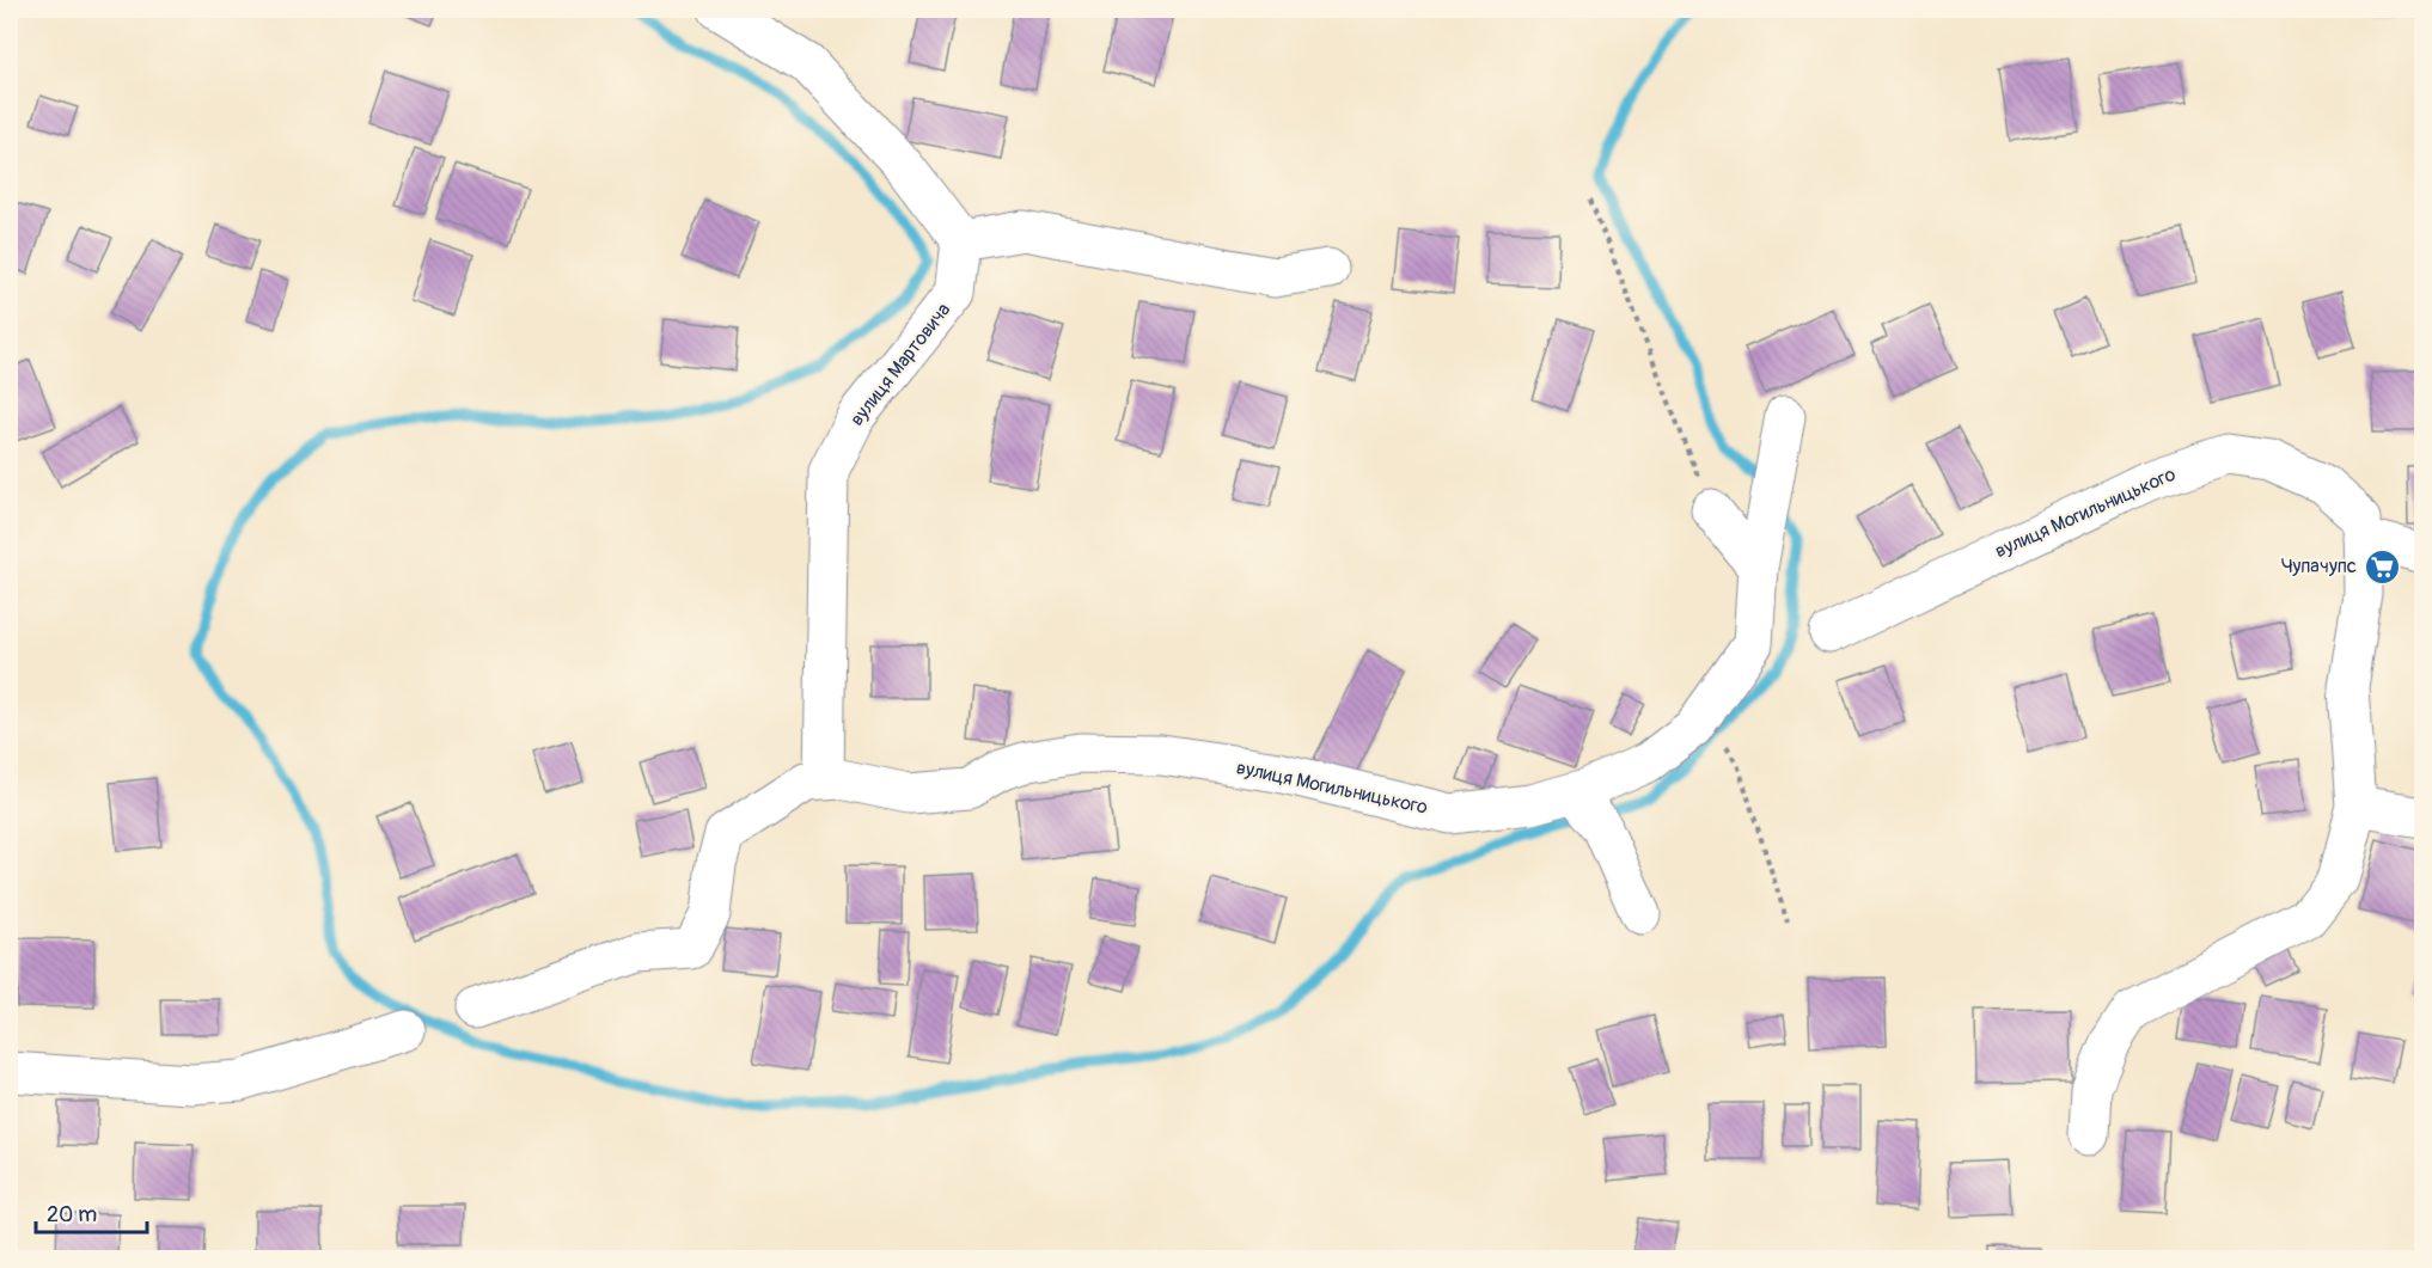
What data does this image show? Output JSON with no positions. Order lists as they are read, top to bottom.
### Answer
{
  "streets": {
    "street": ["вулиця Мартовича", "вулиця Могильницького"]
  },
  "crossings": [
    ["вулиця Мартовича", "вулиця Могильницького"]
  ],
  "places": {
    "supermarket": ["Чупачупс"]
  },
  "scale_bar": "20 m"
}
